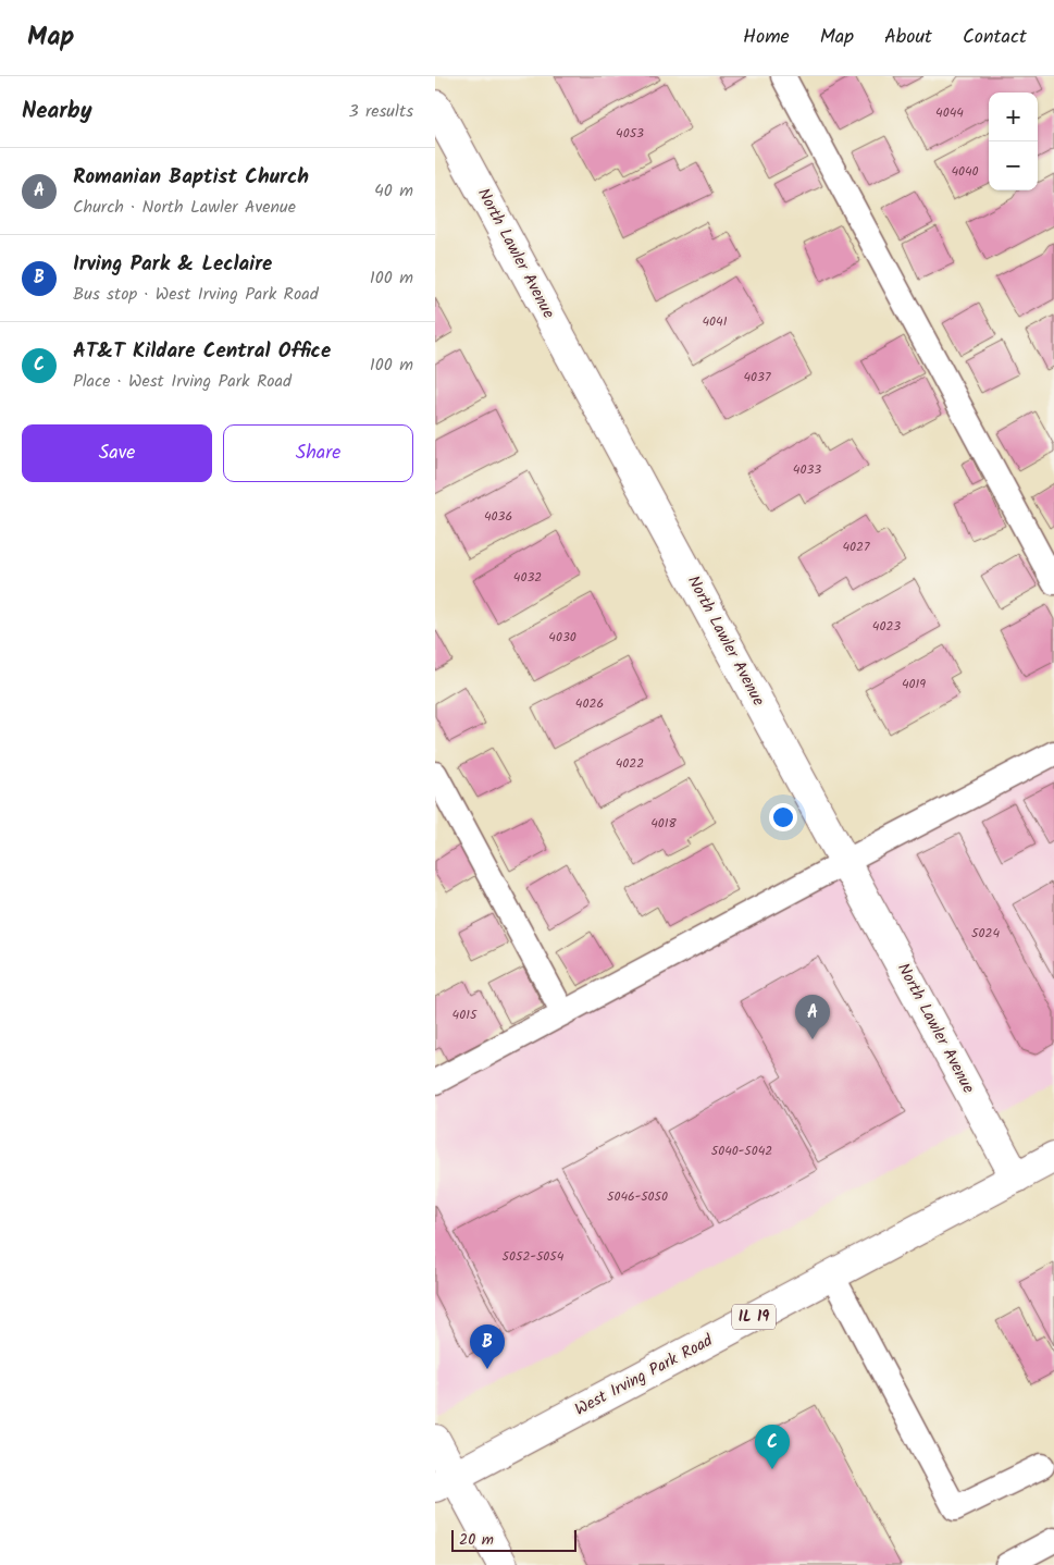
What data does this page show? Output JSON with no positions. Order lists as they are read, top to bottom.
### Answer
{
  "streets": {
    "street": ["North Lawler Avenue", "IL 19", "West Irving Park Road"]
  },
  "crossings": [
    ["North Lawler Avenue", "West Irving Park Road"]
  ],
  "house_numbers": [
    "4044",
    "4053",
    "4040",
    "4041",
    "4037",
    "4033",
    "4036",
    "4027",
    "4032",
    "4023",
    "4030",
    "4019",
    "4026",
    "4022",
    "4018",
    "5024",
    "4015",
    "5040-5042",
    "5046-5050",
    "5052-5054"
  ],
  "scale_bar": "20 m",
  "page": {
    "header": "Map",
    "nav": [
      "Home",
      "Map",
      "About",
      "Contact"
    ],
    "heading": ["Nearby", "3 results"],
    "map_buttons": ["+", "−"],
    "list": [
      {
        "mark": "A",
        "name": "Romanian Baptist Church",
        "note": "Church · North Lawler Avenue",
        "value": "40 m"
      },
      {
        "mark": "B",
        "name": "Irving Park & Leclaire",
        "note": "Bus stop · West Irving Park Road",
        "value": "100 m"
      },
      {
        "mark": "C",
        "name": "AT&T Kildare Central Office",
        "note": "Place · West Irving Park Road",
        "value": "100 m"
      }
    ],
    "buttons": ["Save", "Share"],
    "pins": ["A", "B", "C"],
    "scale": "20 m"
  }
}
